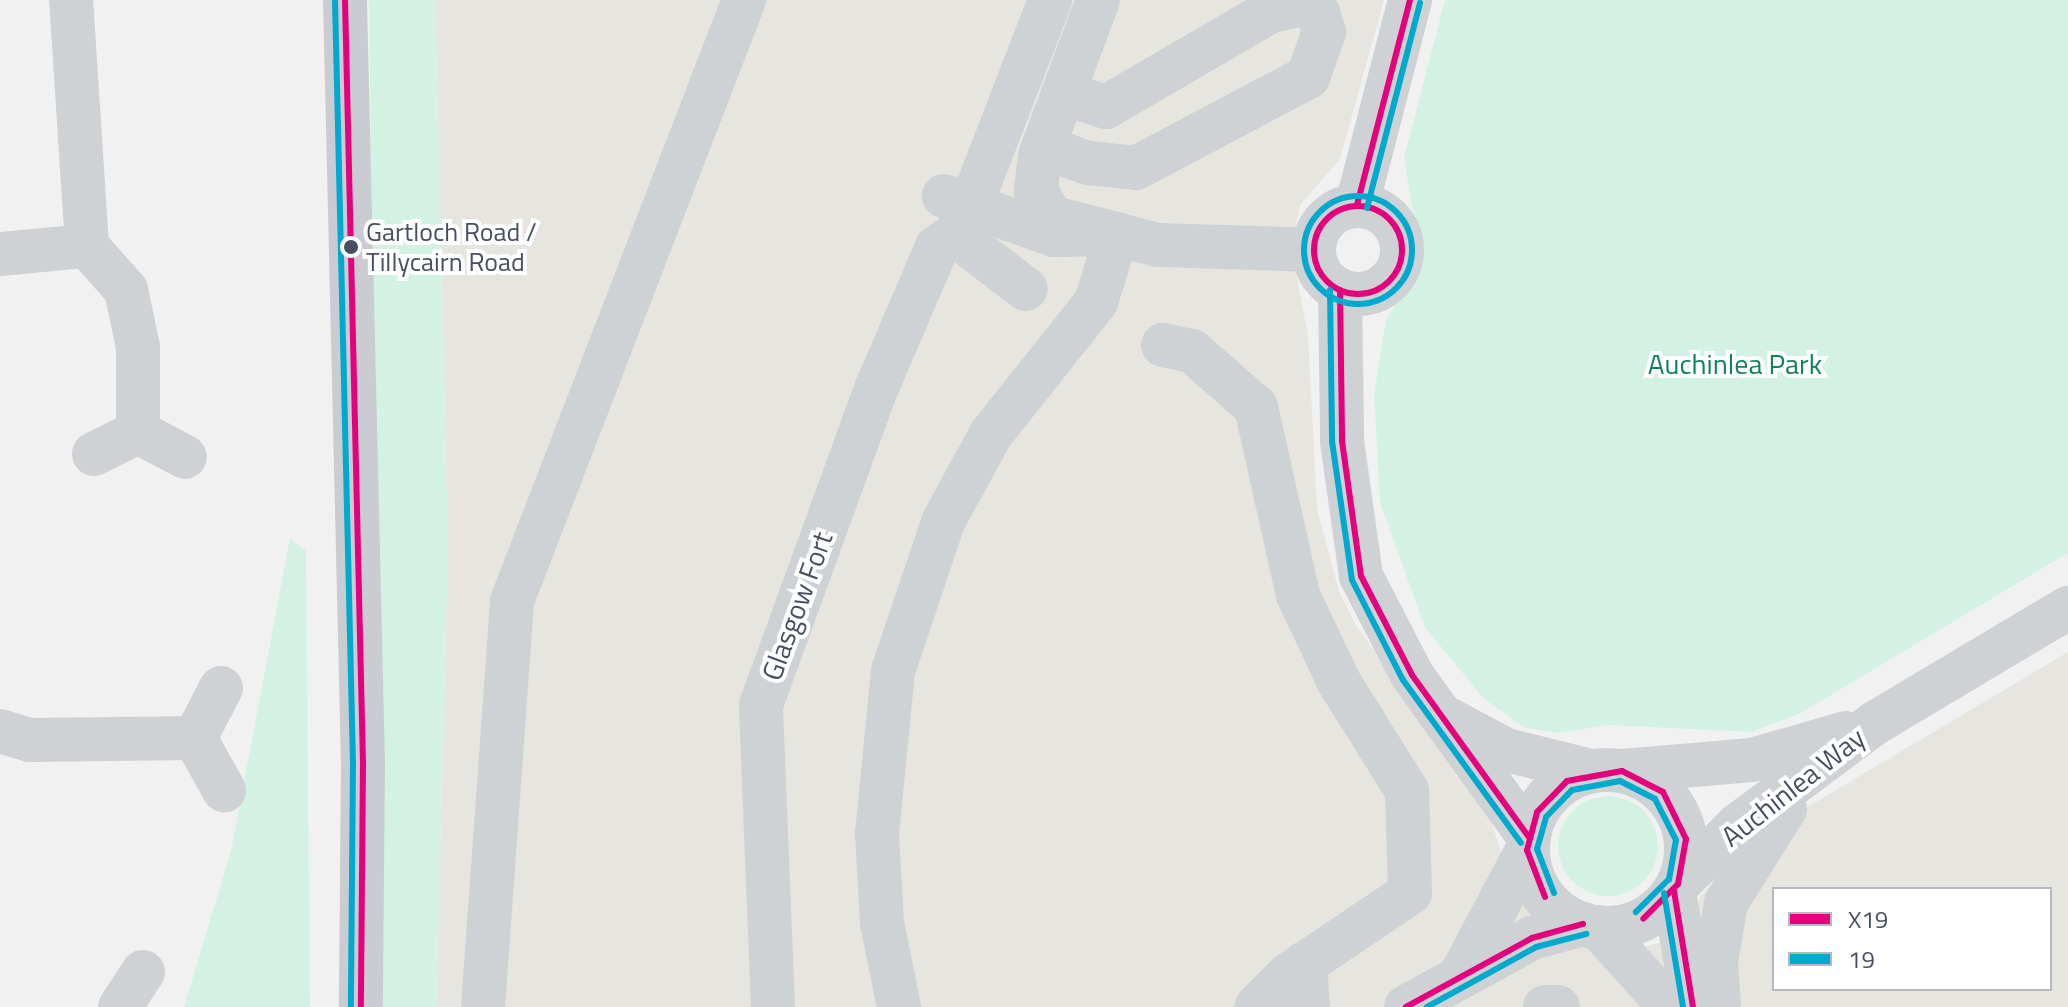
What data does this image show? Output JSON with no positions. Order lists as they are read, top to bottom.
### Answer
{
  "streets": {
    "street": ["Glasgow Fort", "Auchinlea Way"]
  },
  "parks": ["Auchinlea Park"],
  "places": ["Gartloch Road / Tillycairn Road"],
  "lines": ["transit line X19", "transit line 19"],
  "legend": ["X19", "19"]
}
